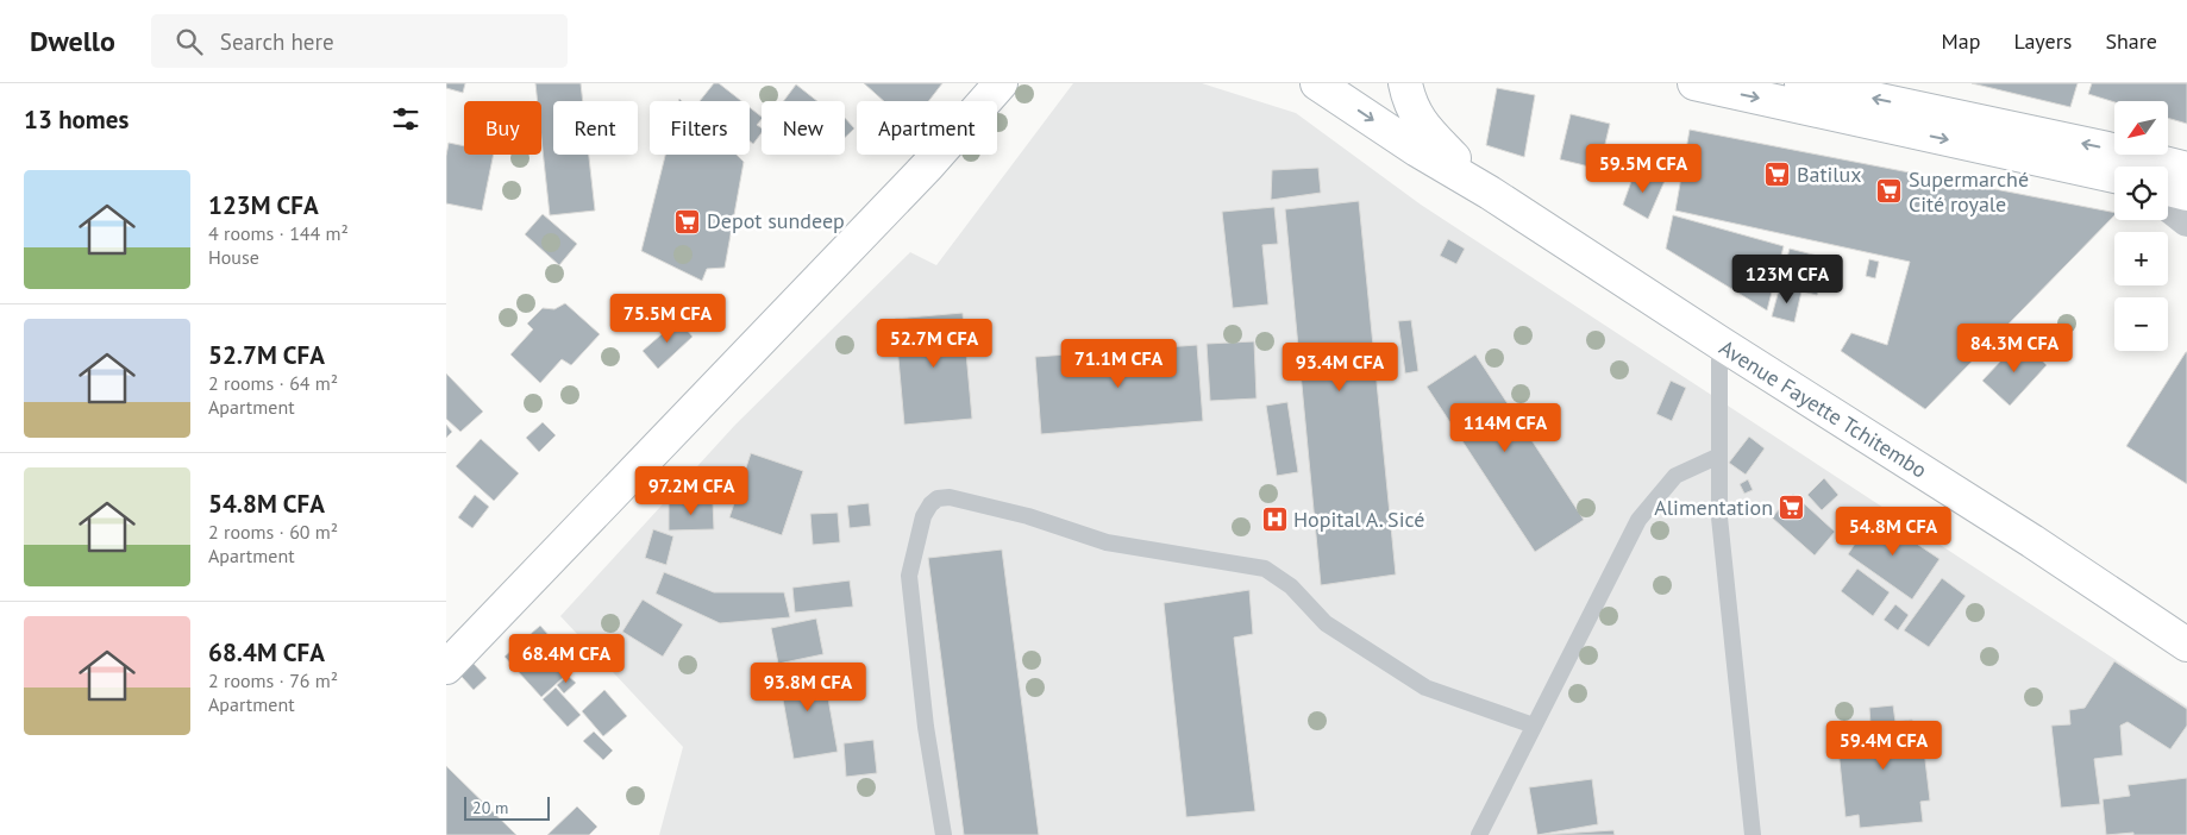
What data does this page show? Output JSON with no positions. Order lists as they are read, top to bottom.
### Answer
{
  "streets": {
    "street": ["Avenue Fayette Tchitembo"]
  },
  "places": {
    "supermarket": [
      "Batilux",
      "Supermarché Cité royale",
      "Depot sundeep",
      "Alimentation"
    ],
    "hospital": ["Hopital A. Sicé"]
  },
  "scale_bar": "20 m",
  "north": "bottom left",
  "page": {
    "header": "Dwello",
    "search": "Search here",
    "nav": ["Map", "Layers", "Share"],
    "heading": "13 homes",
    "map_buttons": ["+", "−"],
    "chip": [
      "Buy",
      "Rent",
      "Filters",
      "New",
      "Apartment"
    ],
    "price": [
      "59.5M CFA",
      "123M CFA",
      "75.5M CFA",
      "52.7M CFA",
      "84.3M CFA",
      "71.1M CFA",
      "93.4M CFA",
      "114M CFA",
      "97.2M CFA",
      "54.8M CFA",
      "68.4M CFA",
      "93.8M CFA",
      "59.4M CFA"
    ],
    "list": [
      {
        "name": "123M CFA",
        "note": "4 rooms · 144 m² · House"
      },
      {
        "name": "52.7M CFA",
        "note": "2 rooms · 64 m² · Apartment"
      },
      {
        "name": "54.8M CFA",
        "note": "2 rooms · 60 m² · Apartment"
      },
      {
        "name": "68.4M CFA",
        "note": "2 rooms · 76 m² · Apartment"
      }
    ],
    "scale": "20 m"
  }
}
